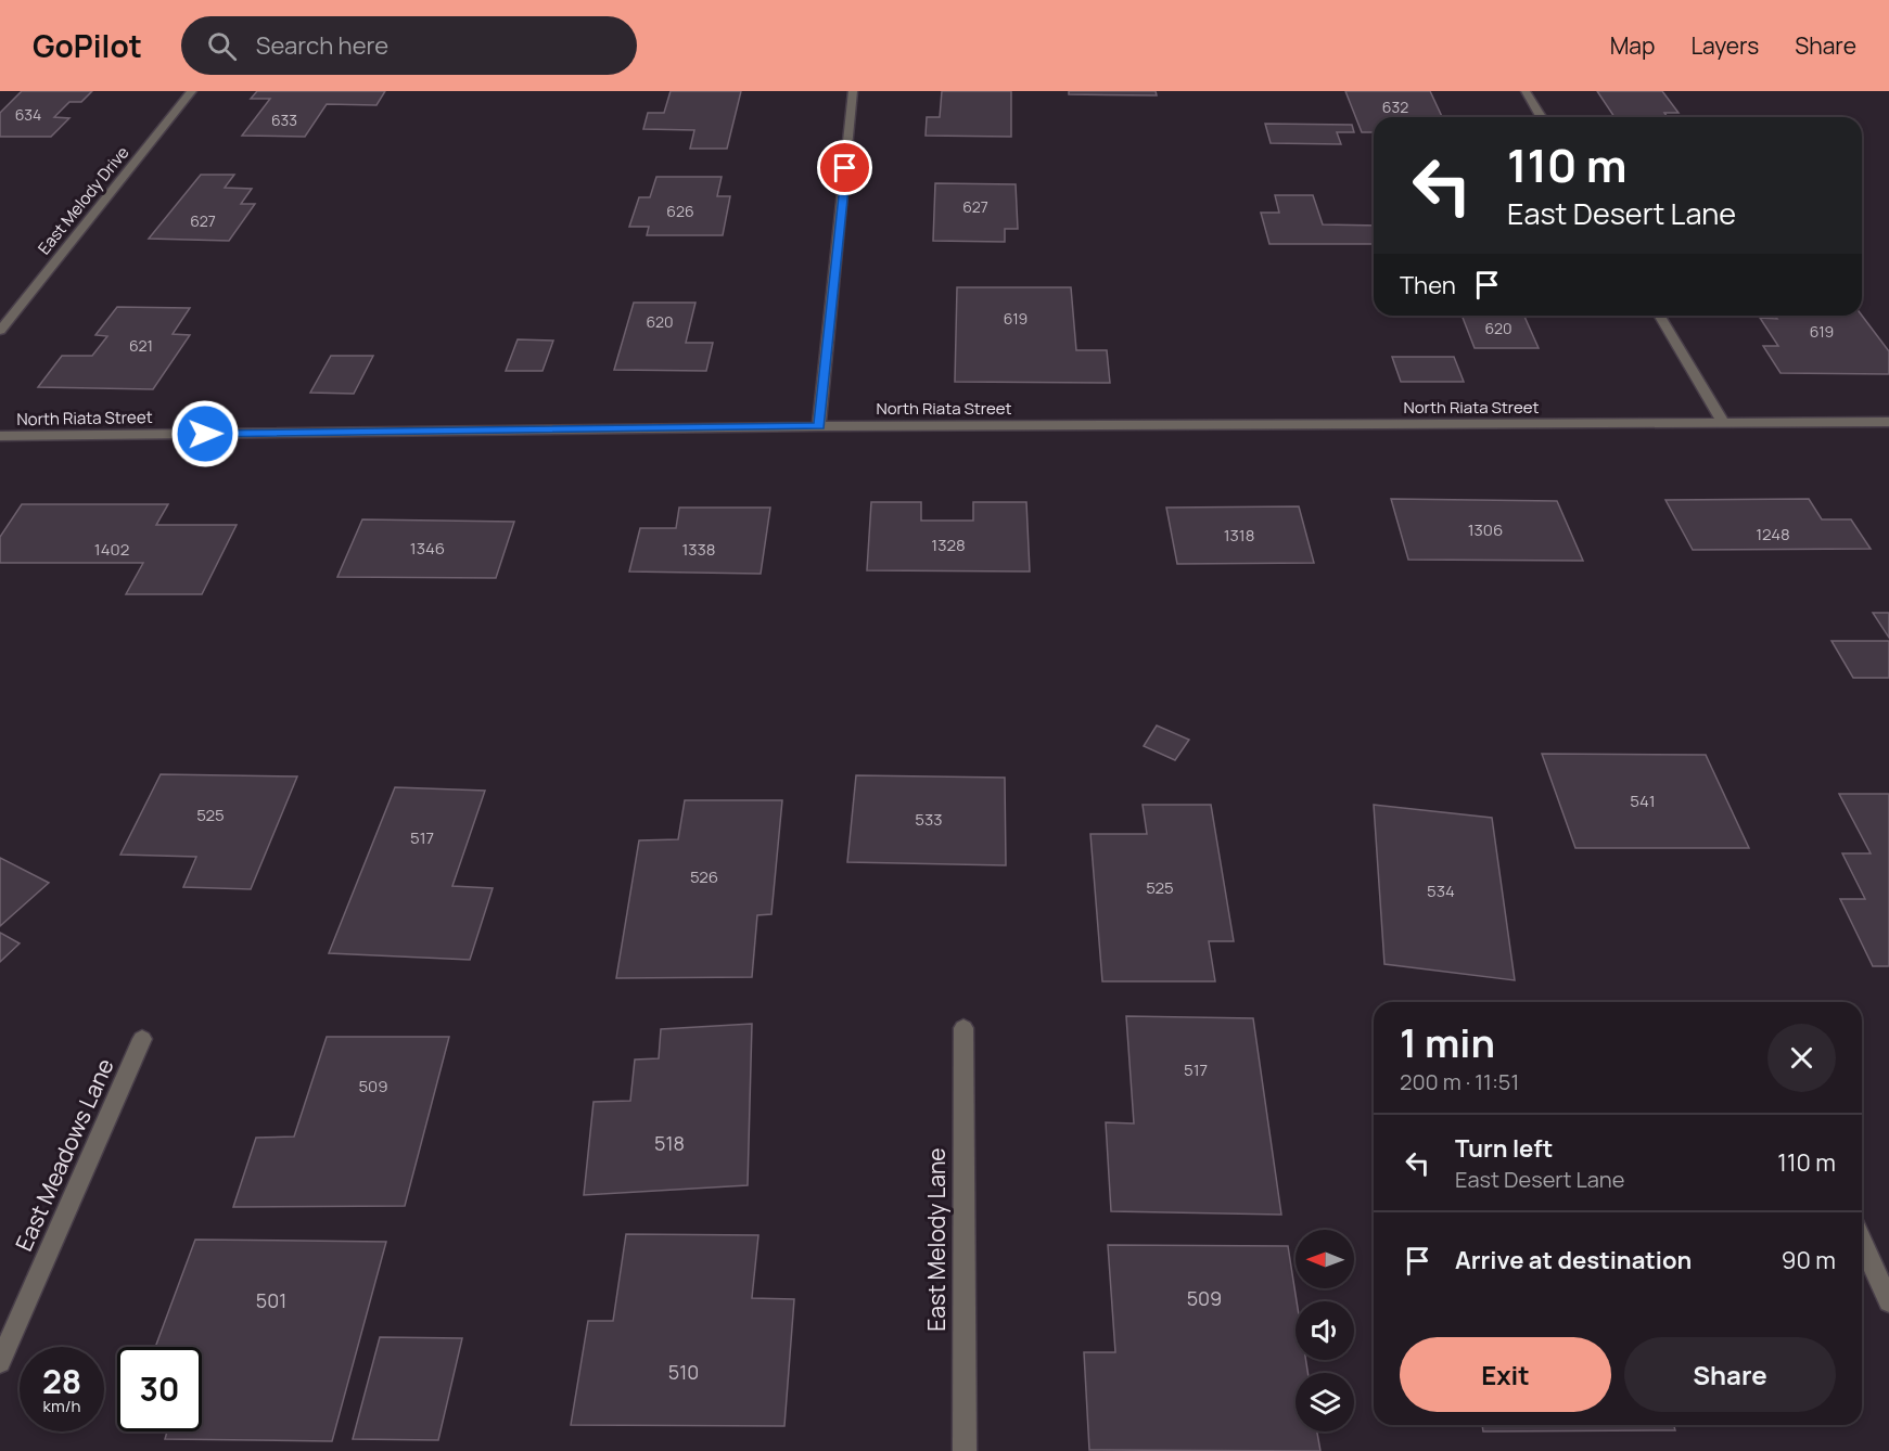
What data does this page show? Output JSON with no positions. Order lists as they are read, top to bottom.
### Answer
{
  "streets": {
    "street": [
      "East Melody Drive",
      "North Riata Street",
      "East Meadows Lane",
      "East Melody Lane"
    ]
  },
  "house_numbers": [
    "632",
    "634",
    "633",
    "627",
    "626",
    "627",
    "619",
    "620",
    "620",
    "619",
    "621",
    "1306",
    "1248",
    "1318",
    "1328",
    "1346",
    "1402",
    "1338",
    "541",
    "525",
    "533",
    "517",
    "526",
    "525",
    "534",
    "517",
    "509",
    "518",
    "509",
    "501",
    "510"
  ],
  "north": "left",
  "page": {
    "header": "GoPilot",
    "search": "Search here",
    "nav": ["Map", "Layers", "Share"],
    "turn": ["110 m", "East Desert Lane"],
    "then": "Then",
    "heading": ["1 min", "200 m · 11:51"],
    "list": [
      {
        "name": "Turn left",
        "note": "East Desert Lane",
        "value": "110 m"
      },
      {
        "name": "Arrive at destination",
        "value": "90 m"
      }
    ],
    "buttons": ["Exit", "Share"],
    "speed": "28 km/h",
    "limit": "30"
  }
}
